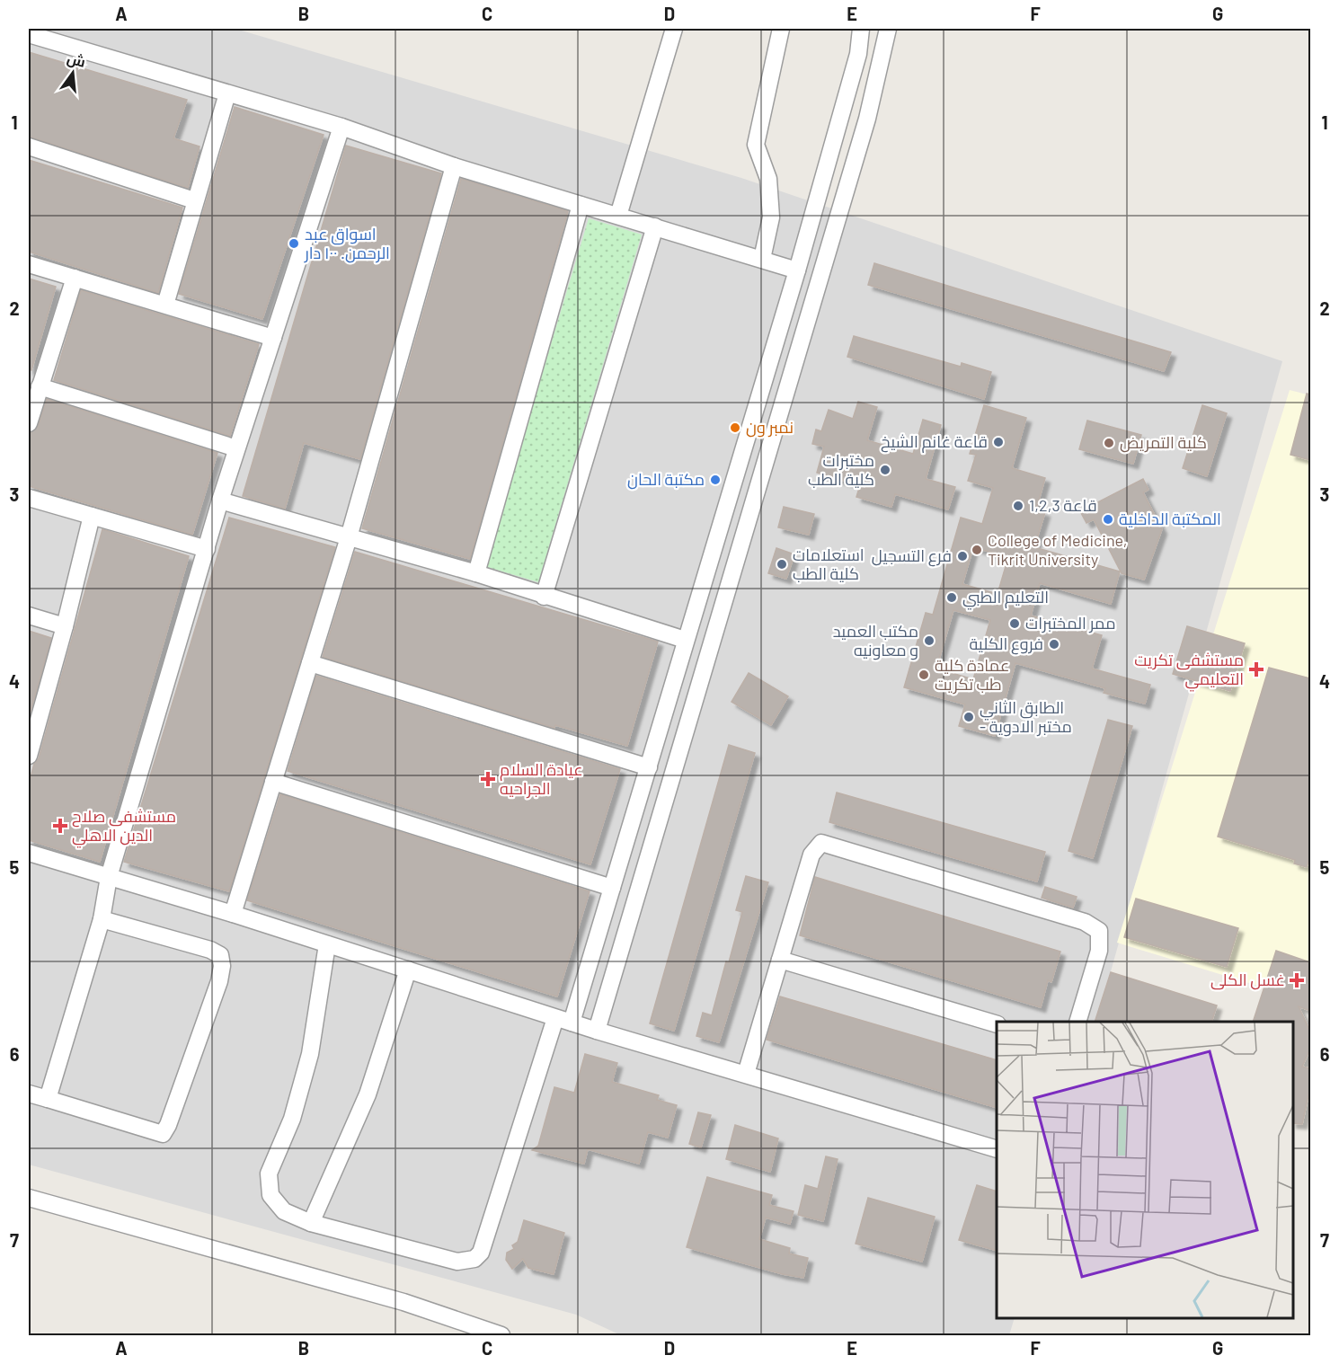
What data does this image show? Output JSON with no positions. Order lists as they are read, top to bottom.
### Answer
{
  "places": {
    "other": [
      "اسواق عبد الرحمن. ١٠٠ دار",
      "نمبر ون",
      "قاعة غانم الشيخ",
      "كلية التمريض",
      "مختبرات كلية الطب",
      "مكتبة الحان",
      "قاعة 1,2,3",
      "المكتبة الداخلية",
      "College of Medicine, Tikrit University",
      "فرع التسجيل",
      "استعلامات كلية الطب",
      "التعليم الطبي",
      "ممر المختبرات",
      "مكتب العميد و معاونيه",
      "فروع الكلية",
      "عمادة كلية طب تكريت",
      "الطابق الثاني - مختبر الادوية"
    ],
    "health": [
      "مستشفى تكريت التعليمي",
      "عيادة السلام الجراحيه",
      "مستشفى صلاح الدين الاهلي",
      "غسل الكلى"
    ]
  },
  "north": "top",
  "grid": {
    "columns": [
      "A",
      "B",
      "C",
      "D",
      "E",
      "F",
      "G"
    ],
    "rows": [
      "1",
      "2",
      "3",
      "4",
      "5",
      "6",
      "7"
    ]
  }
}
